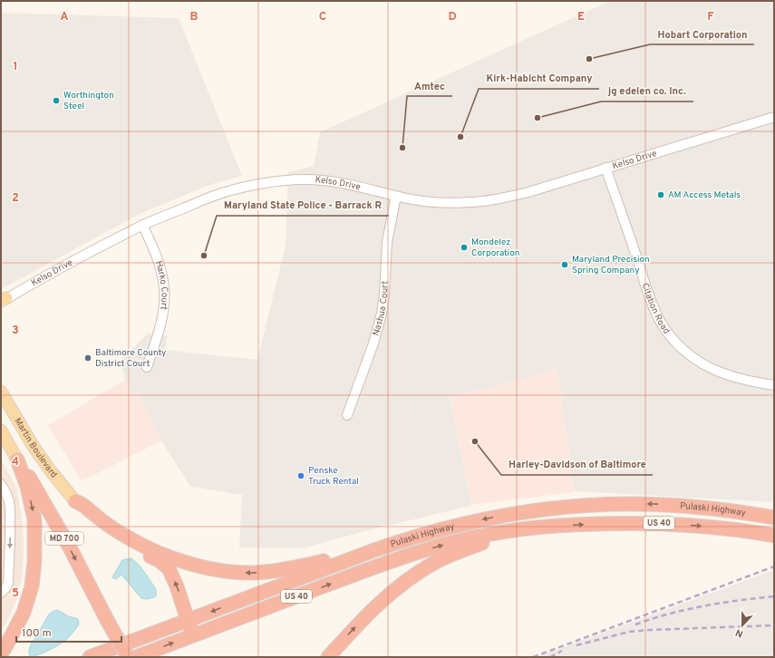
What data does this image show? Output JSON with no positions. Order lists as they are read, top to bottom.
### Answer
{
  "streets": {
    "highway": ["Pulaski Highway", "US 40", "MD 700"],
    "main road": ["Martin Boulevard"],
    "street": [
      "Kelso Drive",
      "Harko Court",
      "Nashua Court",
      "Citation Road"
    ]
  },
  "crossings": [
    ["Kelso Drive", "Harko Court"],
    ["Kelso Drive", "Nashua Court"],
    ["Kelso Drive", "Citation Road"]
  ],
  "places": [
    "Hobart Corporation",
    "Worthington Steel",
    "jg edelen co. Inc.",
    "Kirk-Habicht Company",
    "Amtec",
    "AM Access Metals",
    "Mondelez Corporation",
    "Maryland State Police - Barrack R",
    "Maryland Precision Spring Company",
    "Baltimore County District Court",
    "Harley-Davidson of Baltimore",
    "Penske Truck Rental"
  ],
  "scale_bar": "100 m",
  "north": "bottom",
  "grid": {
    "columns": [
      "A",
      "B",
      "C",
      "D",
      "E",
      "F"
    ],
    "rows": [
      "1",
      "2",
      "3",
      "4",
      "5"
    ]
  }
}
